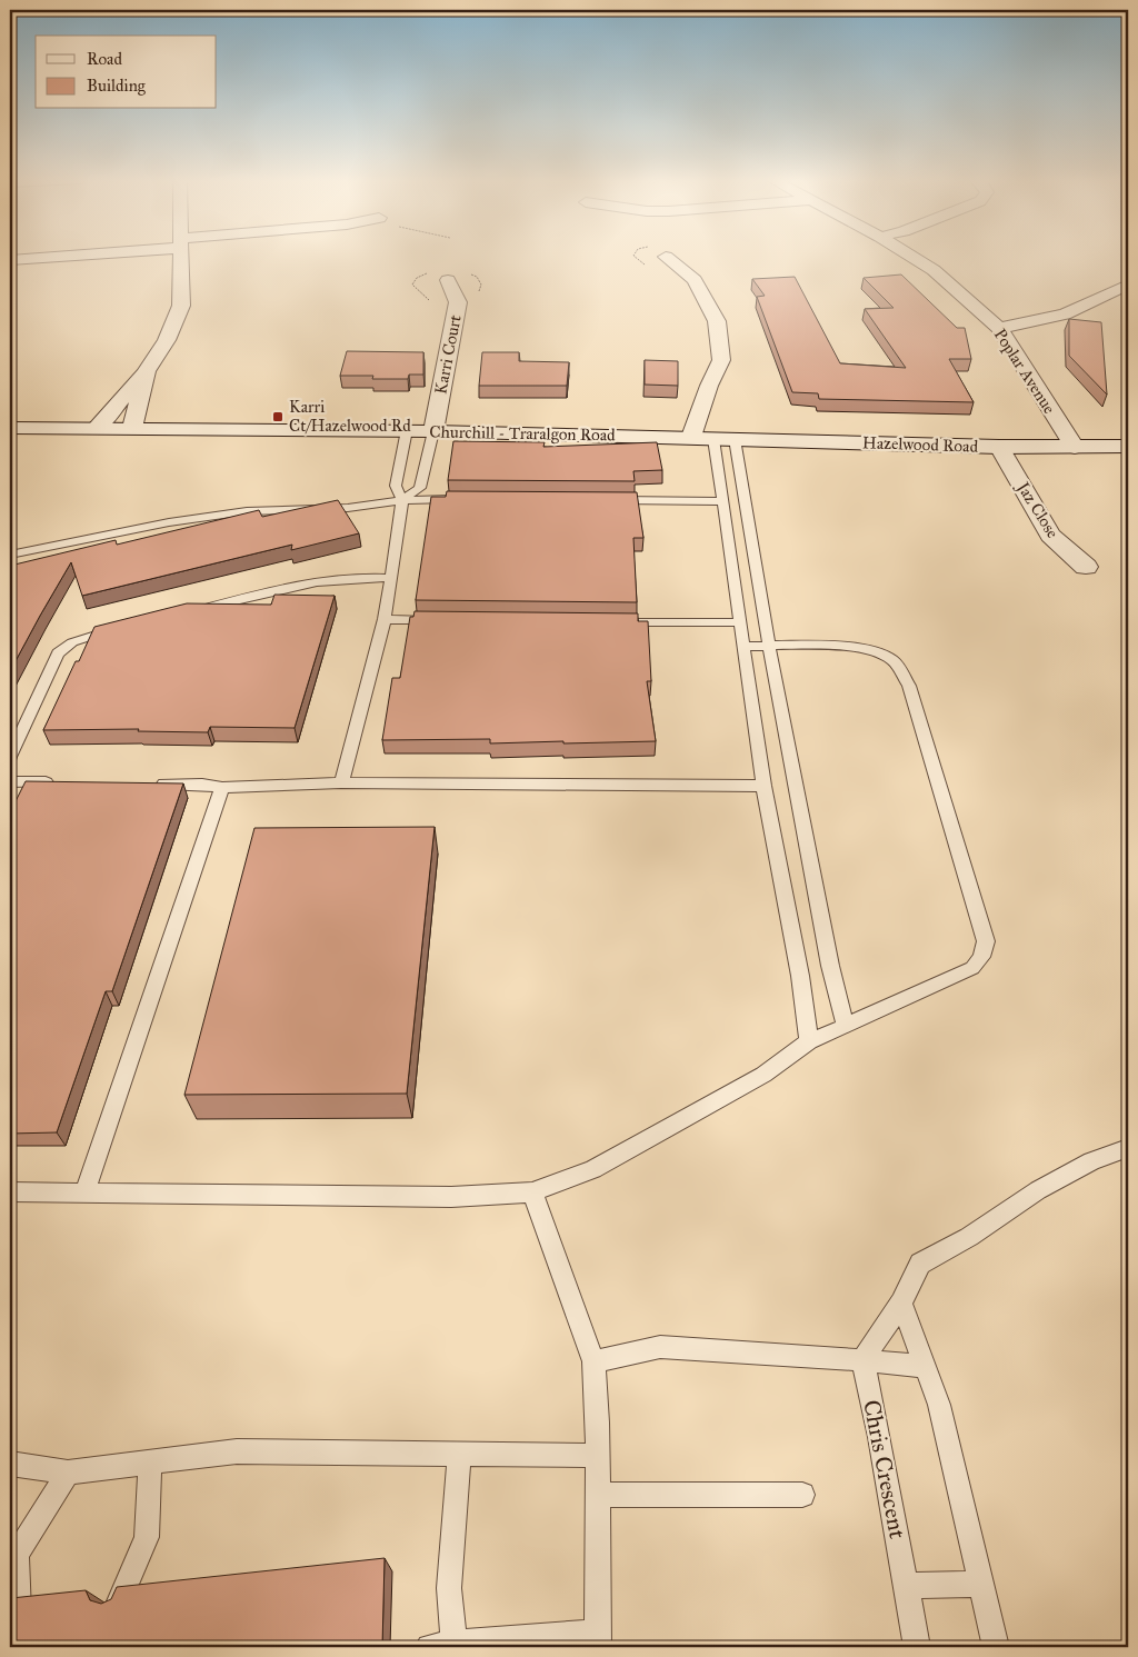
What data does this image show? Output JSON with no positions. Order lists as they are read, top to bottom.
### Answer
{
  "streets": {
    "street": [
      "Karri Court",
      "Poplar Avenue",
      "Churchill - Traralgon Road",
      "Hazelwood Road",
      "Jaz Close"
    ],
    "lane": ["Chris Crescent"]
  },
  "crossings": [
    ["Karri Court", "Churchill - Traralgon Road"],
    ["Poplar Avenue", "Hazelwood Road"],
    ["Churchill - Traralgon Road", "Hazelwood Road"],
    ["Hazelwood Road", "Jaz Close"]
  ],
  "places": {
    "transit": ["Karri Ct/Hazelwood Rd"]
  },
  "legend": ["Road", "Building"]
}
